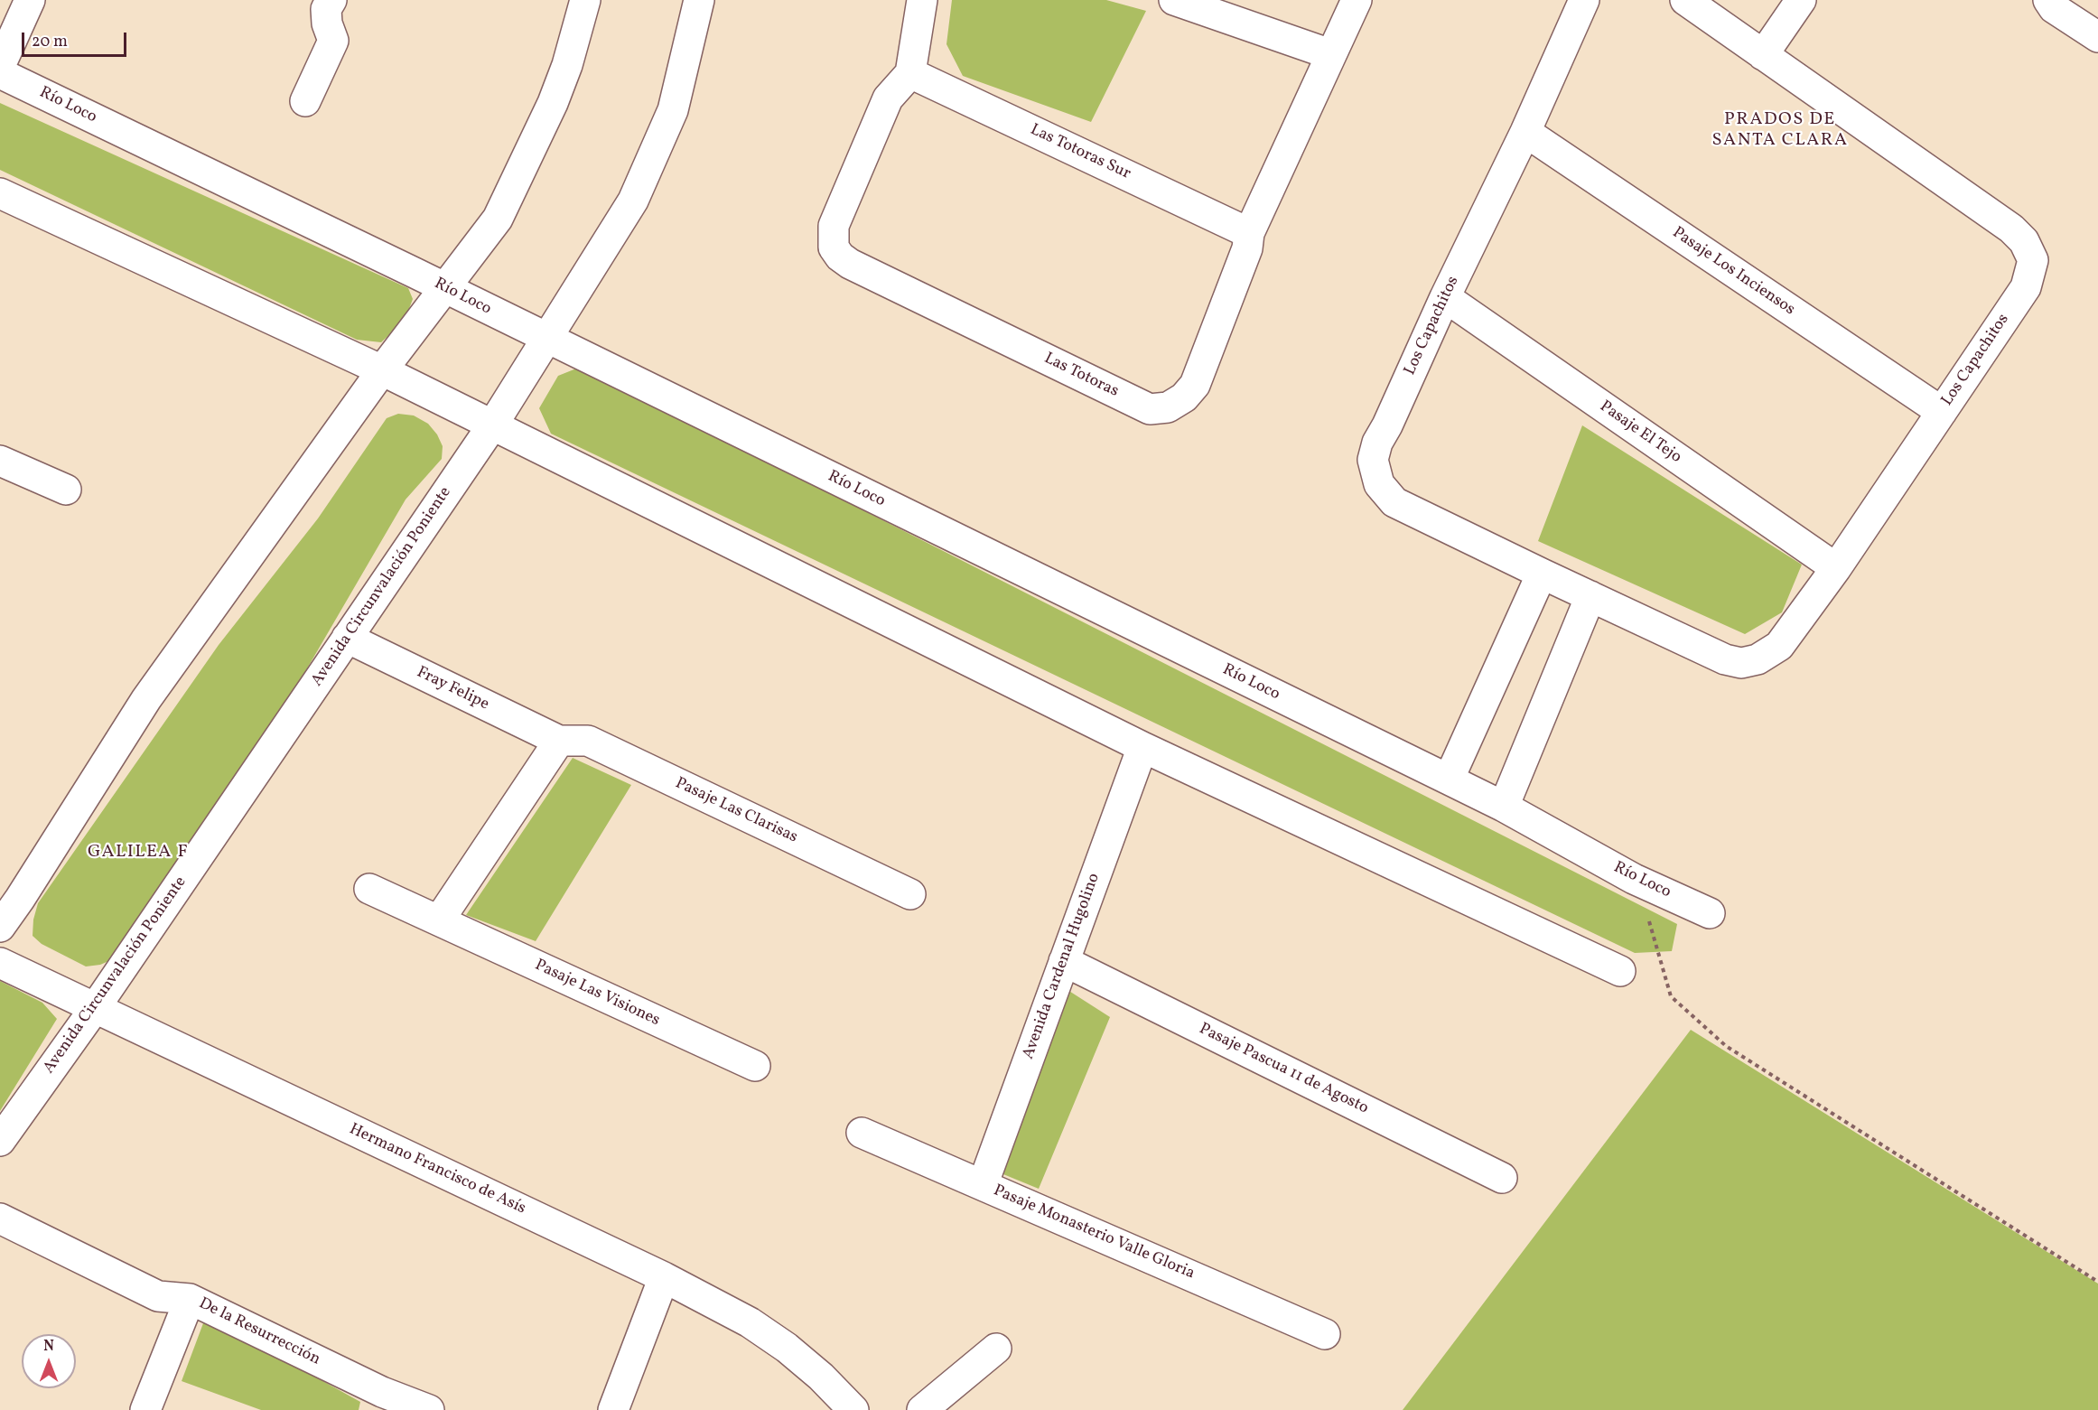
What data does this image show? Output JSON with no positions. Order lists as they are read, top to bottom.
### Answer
{
  "streets": {
    "street": [
      "Río Loco",
      "Las Totoras Sur",
      "Pasaje Los Inciensos",
      "Los Capachitos",
      "Las Totoras",
      "Pasaje El Tejo",
      "Avenida Circunvalación Poniente",
      "Fray Felipe",
      "Pasaje Las Clarisas",
      "Avenida Cardenal Hugolino",
      "Pasaje Las Visiones",
      "Pasaje Pascua 11 de Agosto",
      "Hermano Francisco de Asís",
      "Pasaje Monasterio Valle Gloria",
      "De la Resurrección"
    ]
  },
  "crossings": [
    ["Río Loco", "Avenida Circunvalación Poniente"],
    ["Las Totoras Sur", "Las Totoras"],
    ["Pasaje Los Inciensos", "Los Capachitos"],
    ["Los Capachitos", "Pasaje El Tejo"],
    ["Avenida Circunvalación Poniente", "Fray Felipe"],
    ["Avenida Circunvalación Poniente", "Hermano Francisco de Asís"],
    ["Fray Felipe", "Pasaje Las Clarisas"],
    ["Avenida Cardenal Hugolino", "Pasaje Pascua 11 de Agosto"],
    ["Avenida Cardenal Hugolino", "Pasaje Monasterio Valle Gloria"]
  ],
  "districts": ["PRADOS DE SANTA CLARA", "GALILEA F"],
  "scale_bar": "20 m",
  "north": "top"
}
